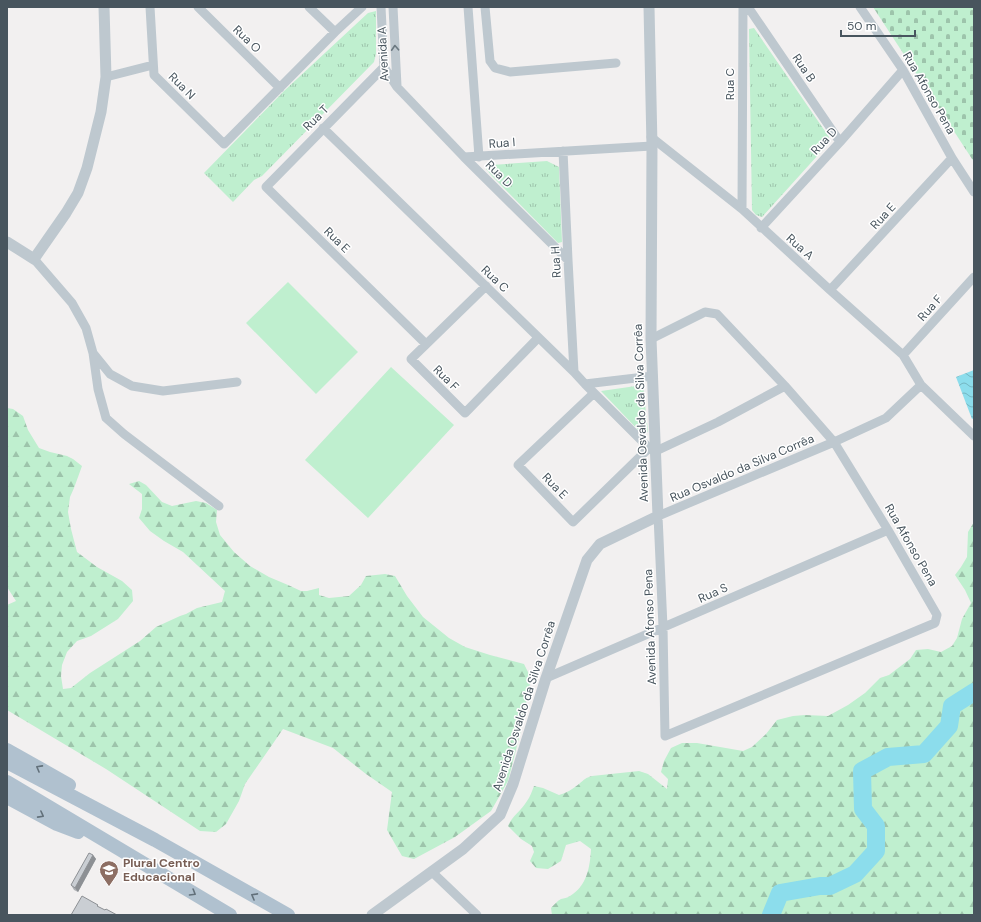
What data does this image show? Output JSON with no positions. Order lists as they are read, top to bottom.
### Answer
{
  "streets": {
    "street": [
      "Rua O",
      "Avenida A",
      "Rua B",
      "Rua C",
      "Rua N",
      "Rua Afonso Pena",
      "Rua T",
      "Rua D",
      "Rua I",
      "Rua E",
      "Rua A",
      "Rua H",
      "Rua F",
      "Avenida Osvaldo da Silva Corrêa",
      "Rua Osvaldo da Silva Corrêa",
      "Rua S",
      "Avenida Afonso Pena"
    ]
  },
  "crossings": [
    ["Rua O", "Rua N"],
    ["Avenida A", "Rua T"],
    ["Avenida A", "Rua D"],
    ["Rua B", "Rua D"],
    ["Rua C", "Rua T"],
    ["Rua C", "Rua E"],
    ["Rua C", "Rua A"],
    ["Rua C", "Rua H"],
    ["Rua C", "Rua F"],
    ["Rua C", "Avenida Osvaldo da Silva Corrêa"],
    ["Rua Afonso Pena", "Rua D"],
    ["Rua Afonso Pena", "Rua E"],
    ["Rua Afonso Pena", "Avenida Osvaldo da Silva Corrêa"],
    ["Rua Afonso Pena", "Rua Osvaldo da Silva Corrêa"],
    ["Rua Afonso Pena", "Rua S"],
    ["Rua Afonso Pena", "Avenida Afonso Pena"],
    ["Rua T", "Rua E"],
    ["Rua D", "Rua A"],
    ["Rua D", "Rua H"],
    ["Rua I", "Rua A"],
    ["Rua I", "Rua H"],
    ["Rua I", "Avenida Osvaldo da Silva Corrêa"],
    ["Rua E", "Rua A"],
    ["Rua E", "Rua F"],
    ["Rua E", "Avenida Osvaldo da Silva Corrêa"],
    ["Rua A", "Rua F"],
    ["Rua A", "Avenida Osvaldo da Silva Corrêa"],
    ["Avenida Osvaldo da Silva Corrêa", "Rua Osvaldo da Silva Corrêa"],
    ["Avenida Osvaldo da Silva Corrêa", "Rua S"],
    ["Avenida Osvaldo da Silva Corrêa", "Avenida Afonso Pena"],
    ["Rua Osvaldo da Silva Corrêa", "Avenida Afonso Pena"],
    ["Rua S", "Avenida Afonso Pena"]
  ],
  "places": {
    "school or university": ["Plural Centro Educacional"]
  },
  "scale_bar": "50 m"
}
